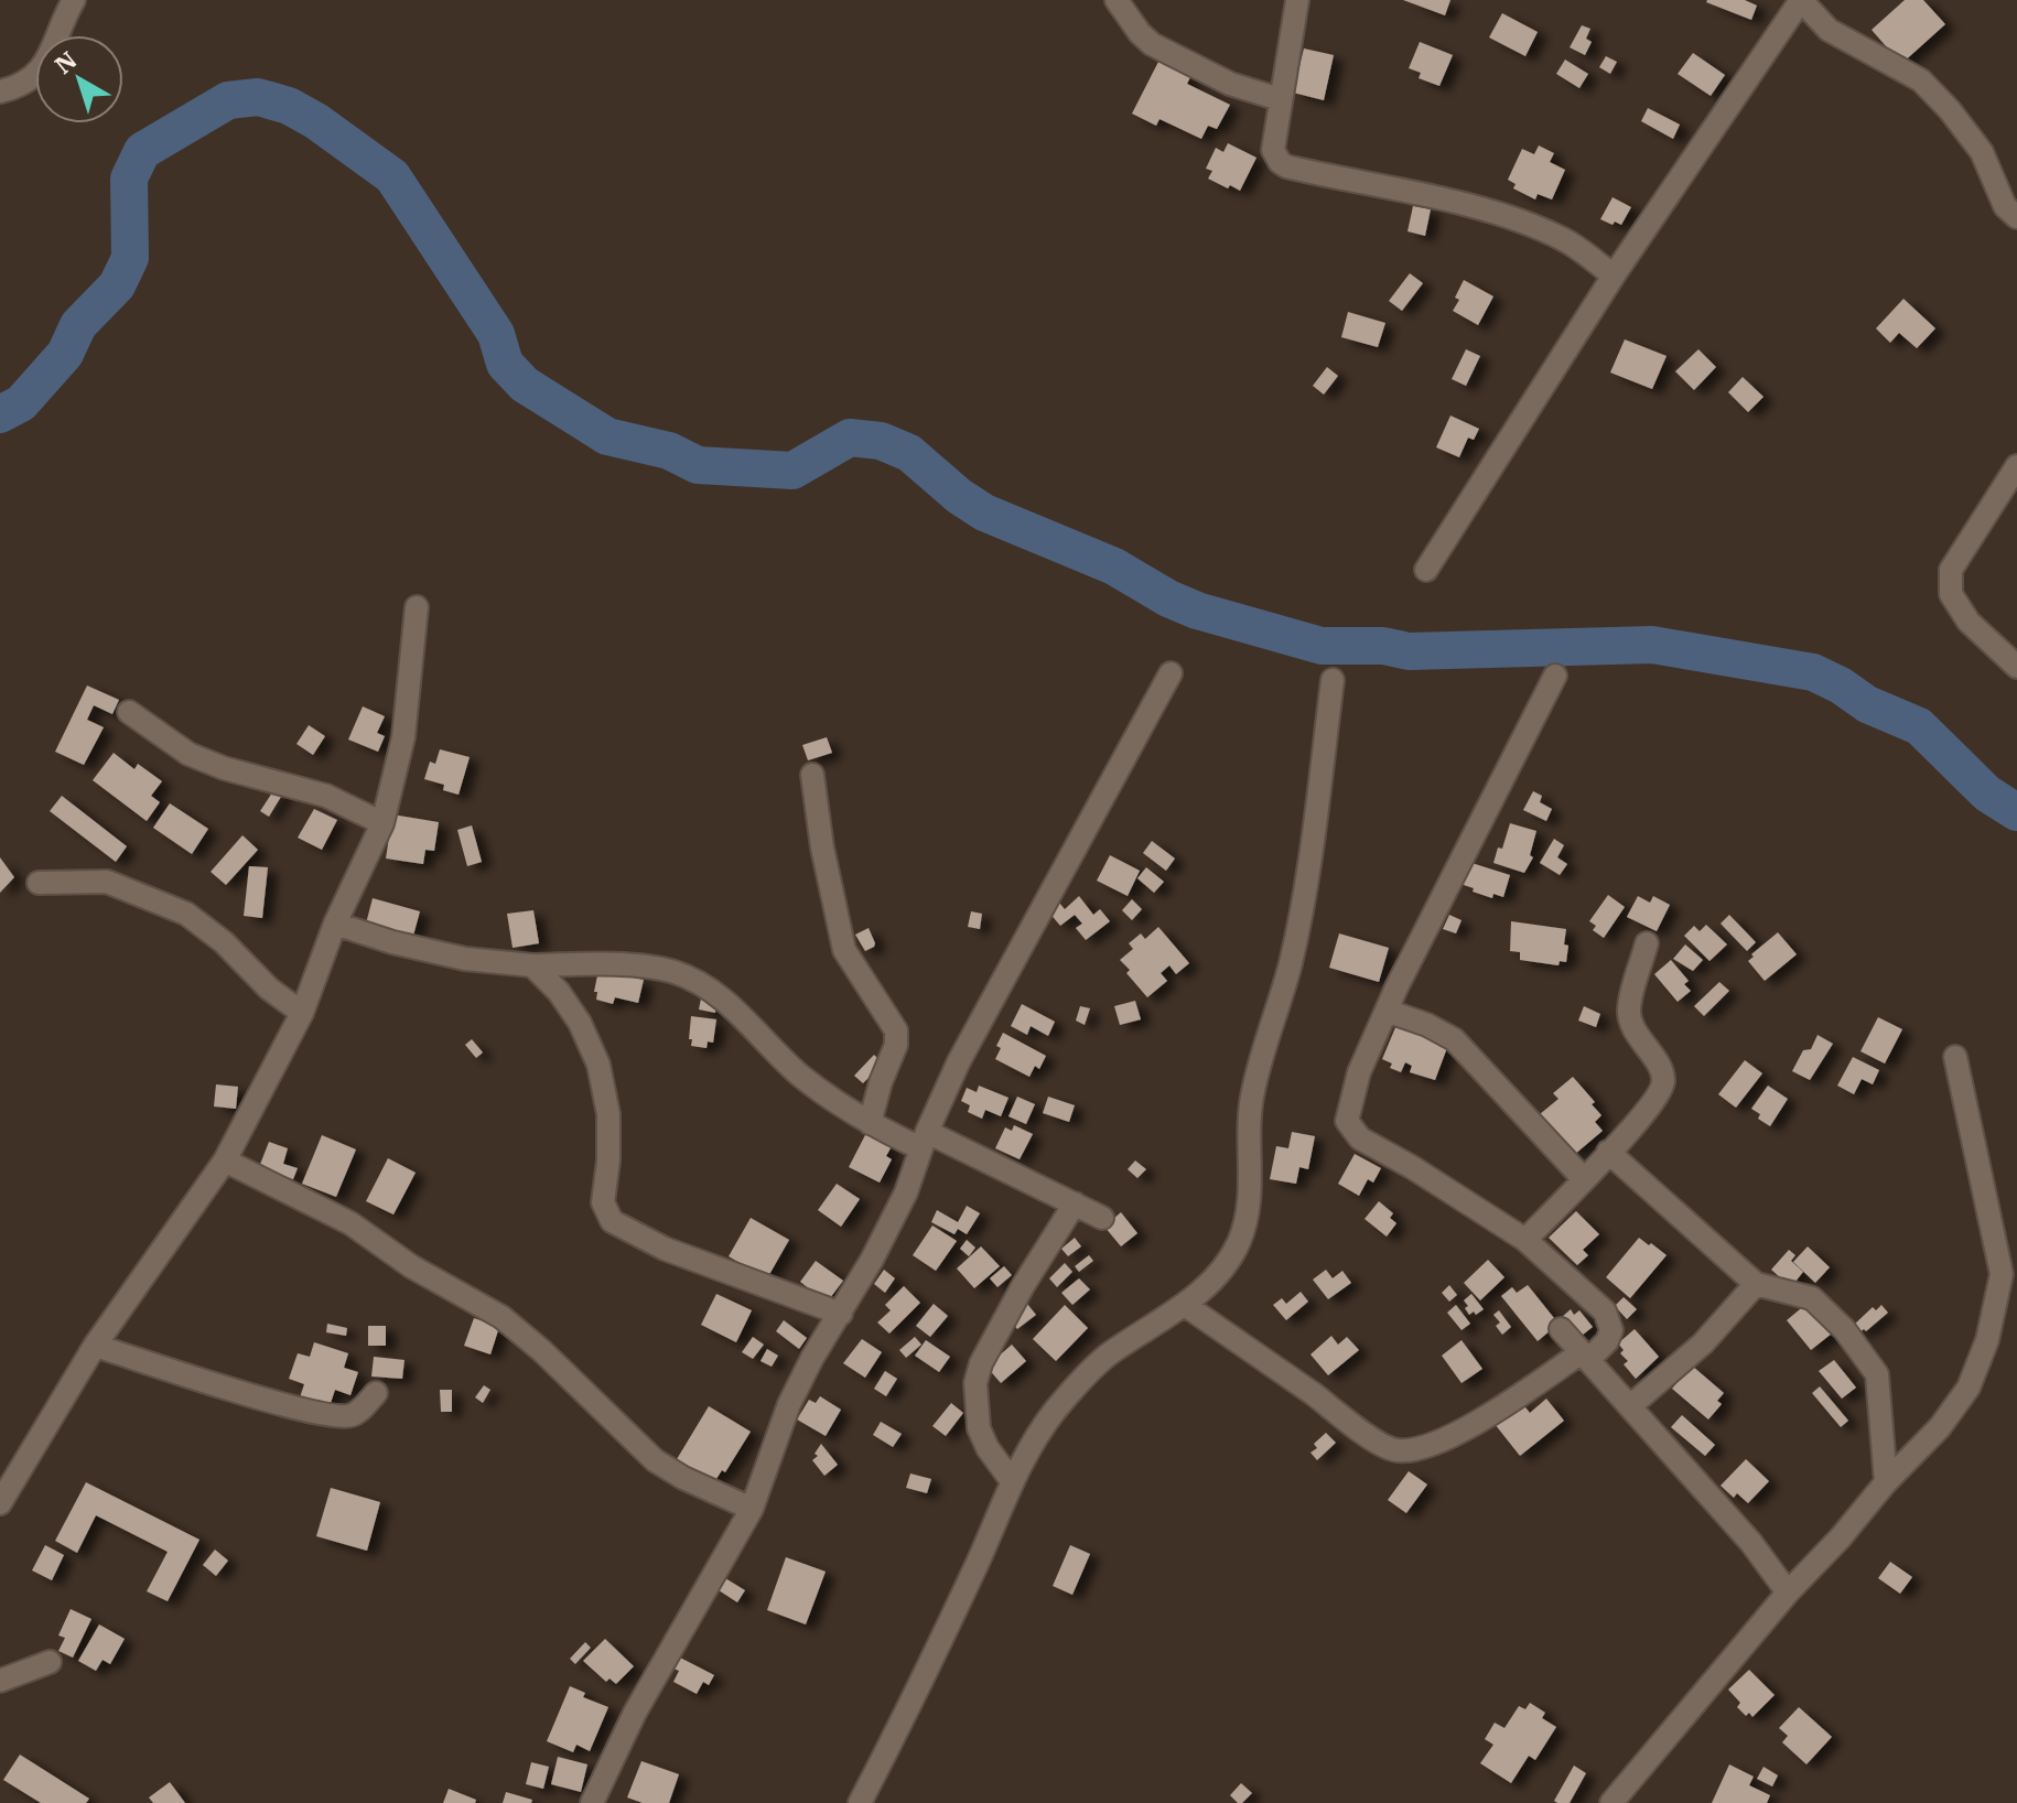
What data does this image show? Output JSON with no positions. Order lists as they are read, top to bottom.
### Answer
{
  "north": "top left"
}
